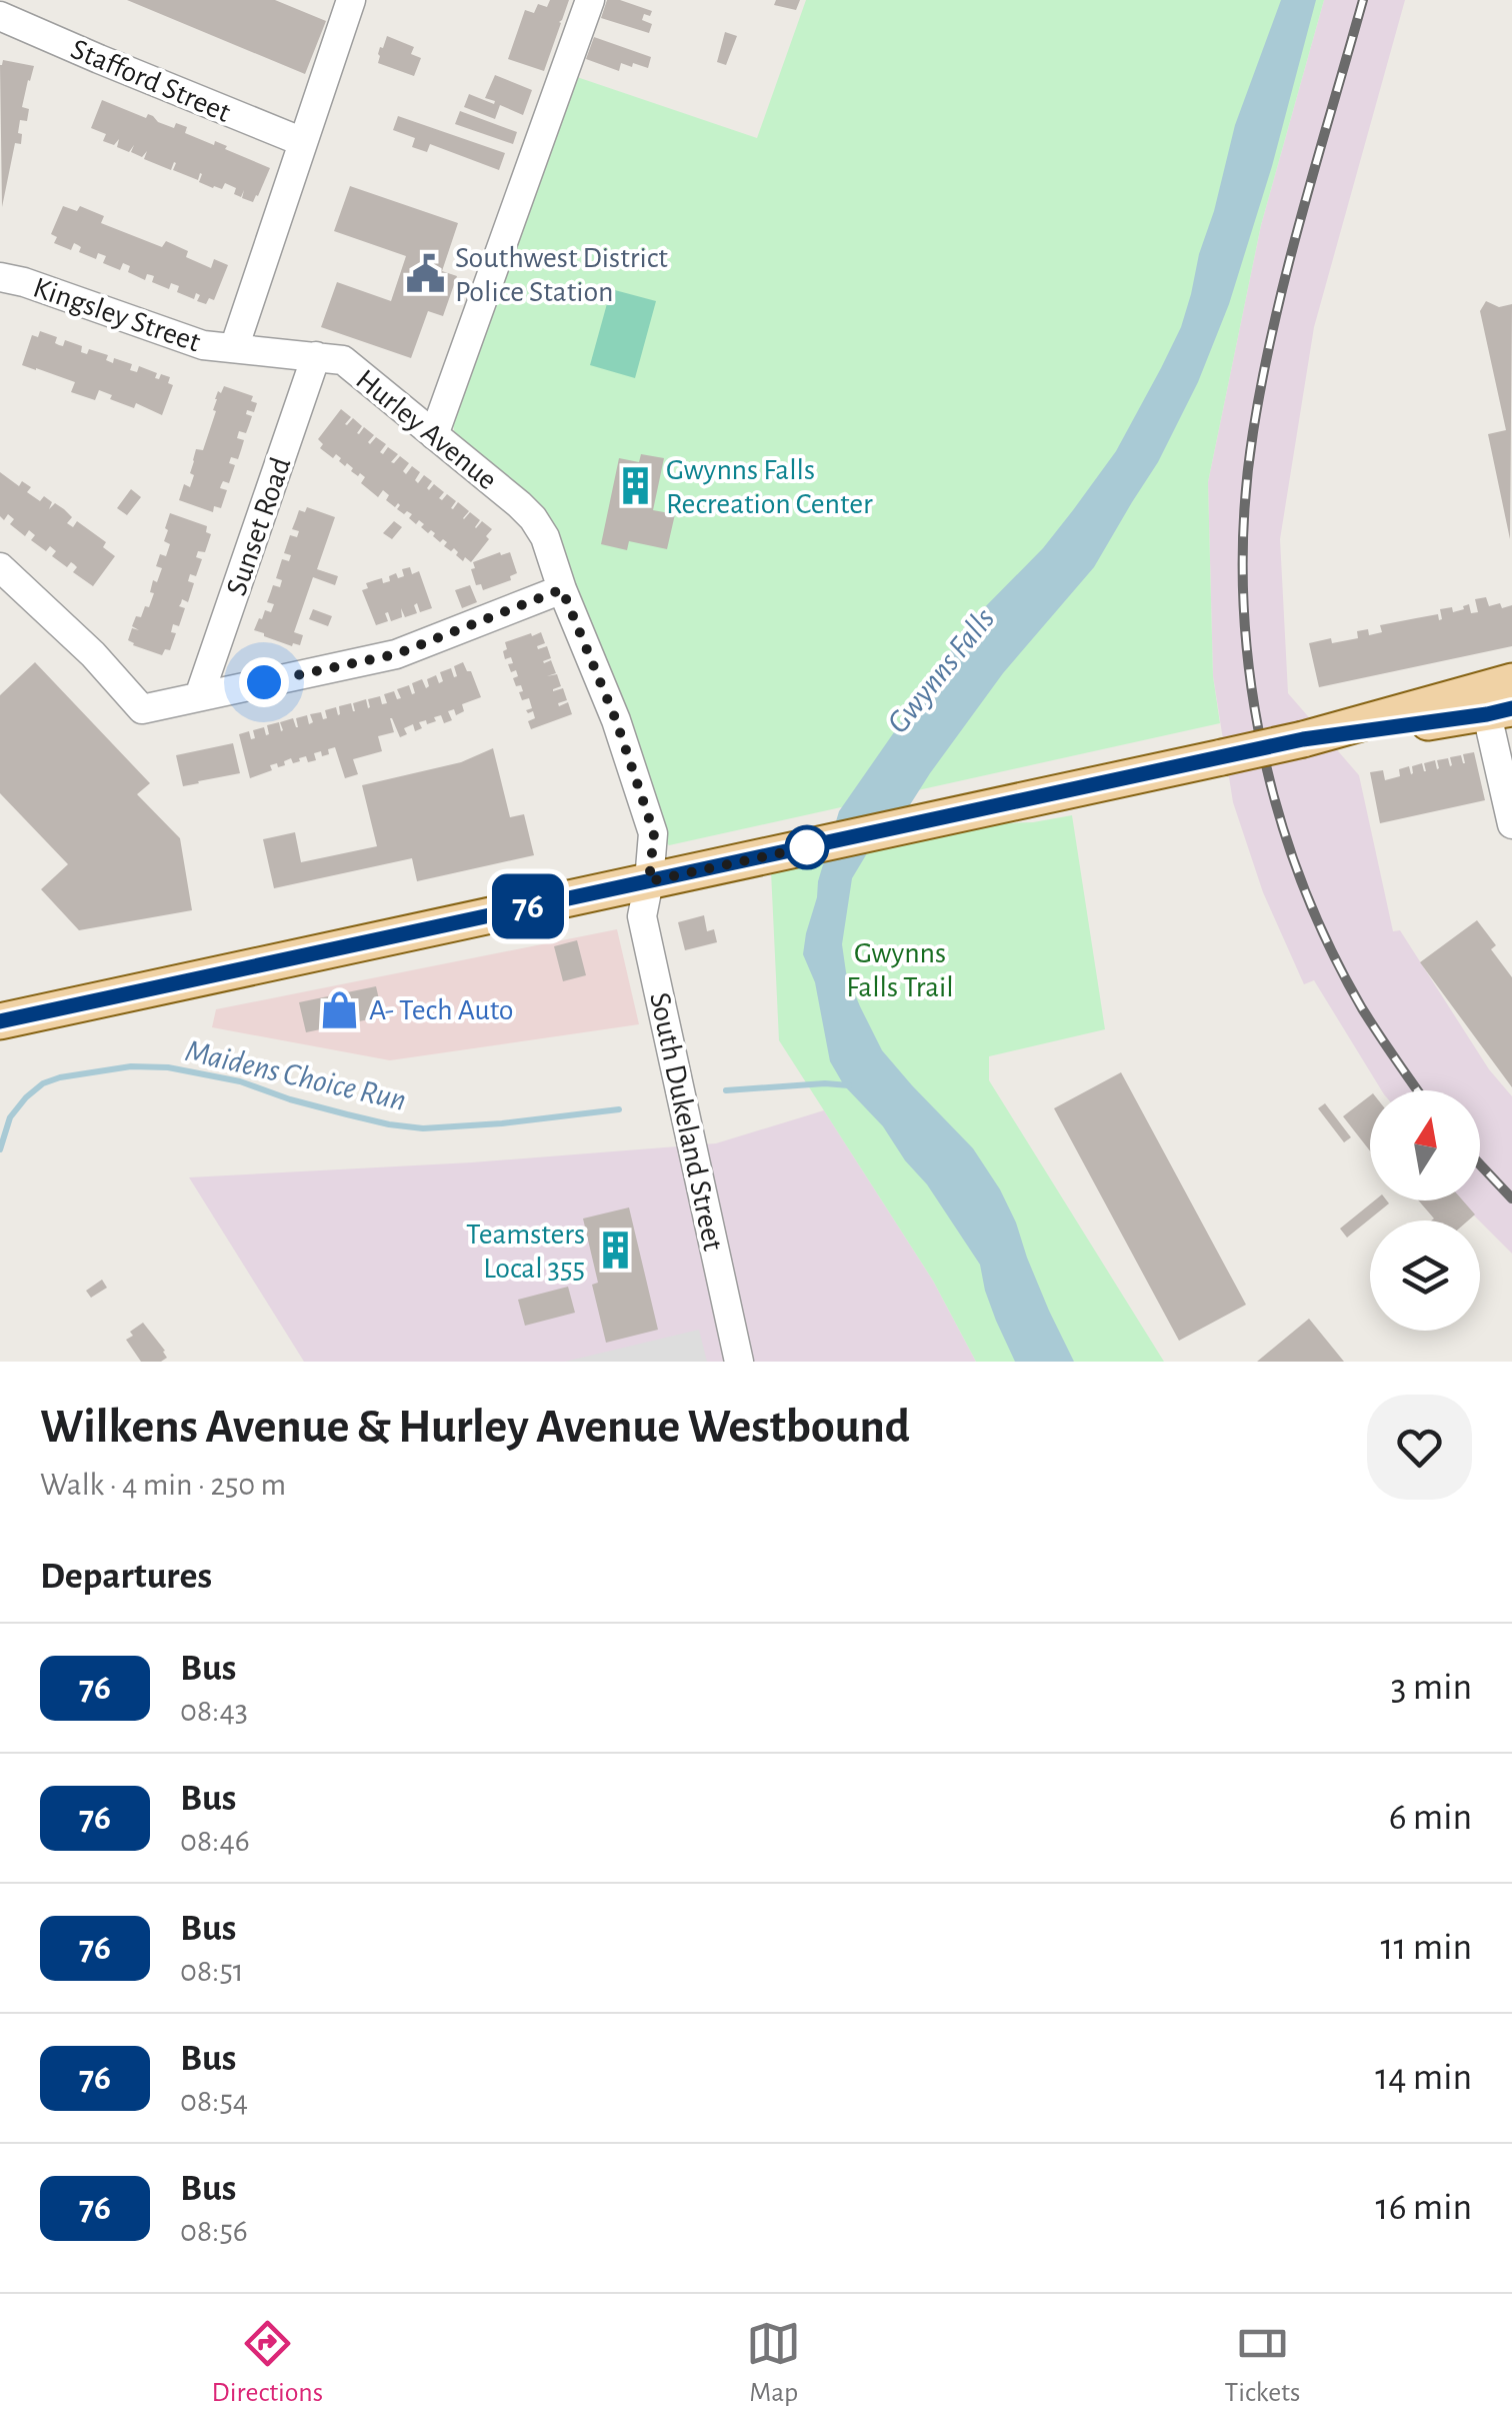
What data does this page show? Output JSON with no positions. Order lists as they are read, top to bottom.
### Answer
{
  "streets": {
    "street": [
      "Stafford Street",
      "Kingsley Street",
      "Hurley Avenue",
      "Sunset Road",
      "South Dukeland Street"
    ]
  },
  "crossings": [
    ["Kingsley Street", "Hurley Avenue"],
    ["Hurley Avenue", "Sunset Road"],
    ["Hurley Avenue", "South Dukeland Street"]
  ],
  "water": ["Gwynns Falls", "Maidens Choice Run"],
  "parks": ["Gwynns Falls Trail"],
  "places": {
    "public building": ["Southwest District Police Station"],
    "building": ["Gwynns Falls Recreation Center", "Teamsters Local 355"],
    "shop": ["A- Tech Auto"]
  },
  "lines": ["bus line 76"],
  "north": "top",
  "page": {
    "on_map": "76",
    "heading": [
      ["Wilkens Avenue & Hurley Avenue Westbound", "Walk · 4 min · 250 m"],
      "Departures"
    ],
    "list": [
      {
        "mark": "76",
        "name": "Bus",
        "note": "08:43",
        "value": "3 min"
      },
      {
        "mark": "76",
        "name": "Bus",
        "note": "08:46",
        "value": "6 min"
      },
      {
        "mark": "76",
        "name": "Bus",
        "note": "08:51",
        "value": "11 min"
      },
      {
        "mark": "76",
        "name": "Bus",
        "note": "08:54",
        "value": "14 min"
      },
      {
        "mark": "76",
        "name": "Bus",
        "note": "08:56",
        "value": "16 min"
      }
    ],
    "tabs": ["Directions", "Map", "Tickets"]
  }
}
